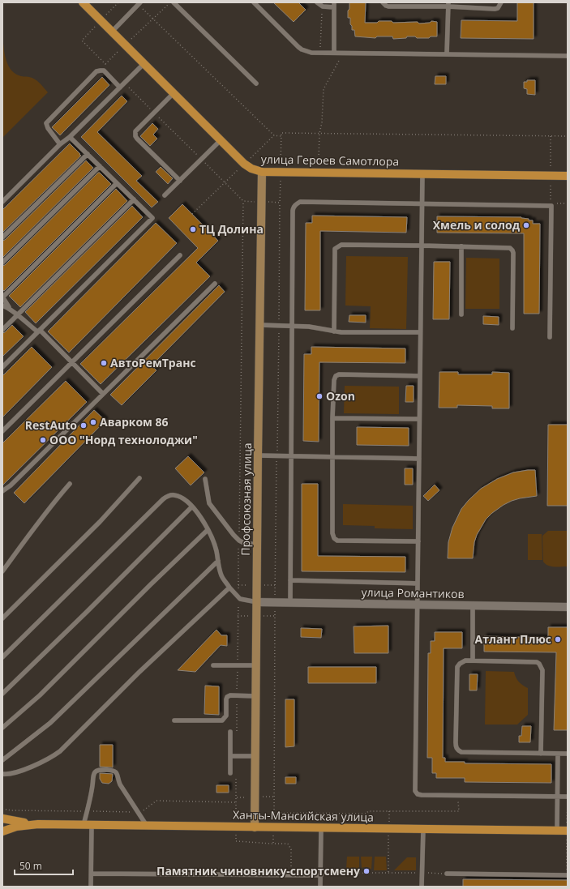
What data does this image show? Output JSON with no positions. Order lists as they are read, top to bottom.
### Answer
{
  "streets": {
    "main road": ["улица Героев Самотлора", "Профсоюзная улица", "Ханты-Мансийская улица"],
    "street": ["улица Романтиков"]
  },
  "crossings": [
    ["улица Героев Самотлора", "Профсоюзная улица"],
    ["Профсоюзная улица", "улица Романтиков"],
    ["Профсоюзная улица", "Ханты-Мансийская улица"]
  ],
  "places": [
    "Хмель и солод",
    "ТЦ Долина",
    "АвтоРемТранс",
    "Ozon",
    "Аварком 86",
    "RestAuto",
    "ООО \"Норд технолоджи\"",
    "Атлант Плюс",
    "Памятник чиновнику-спортсмену"
  ],
  "scale_bar": "50 m"
}
